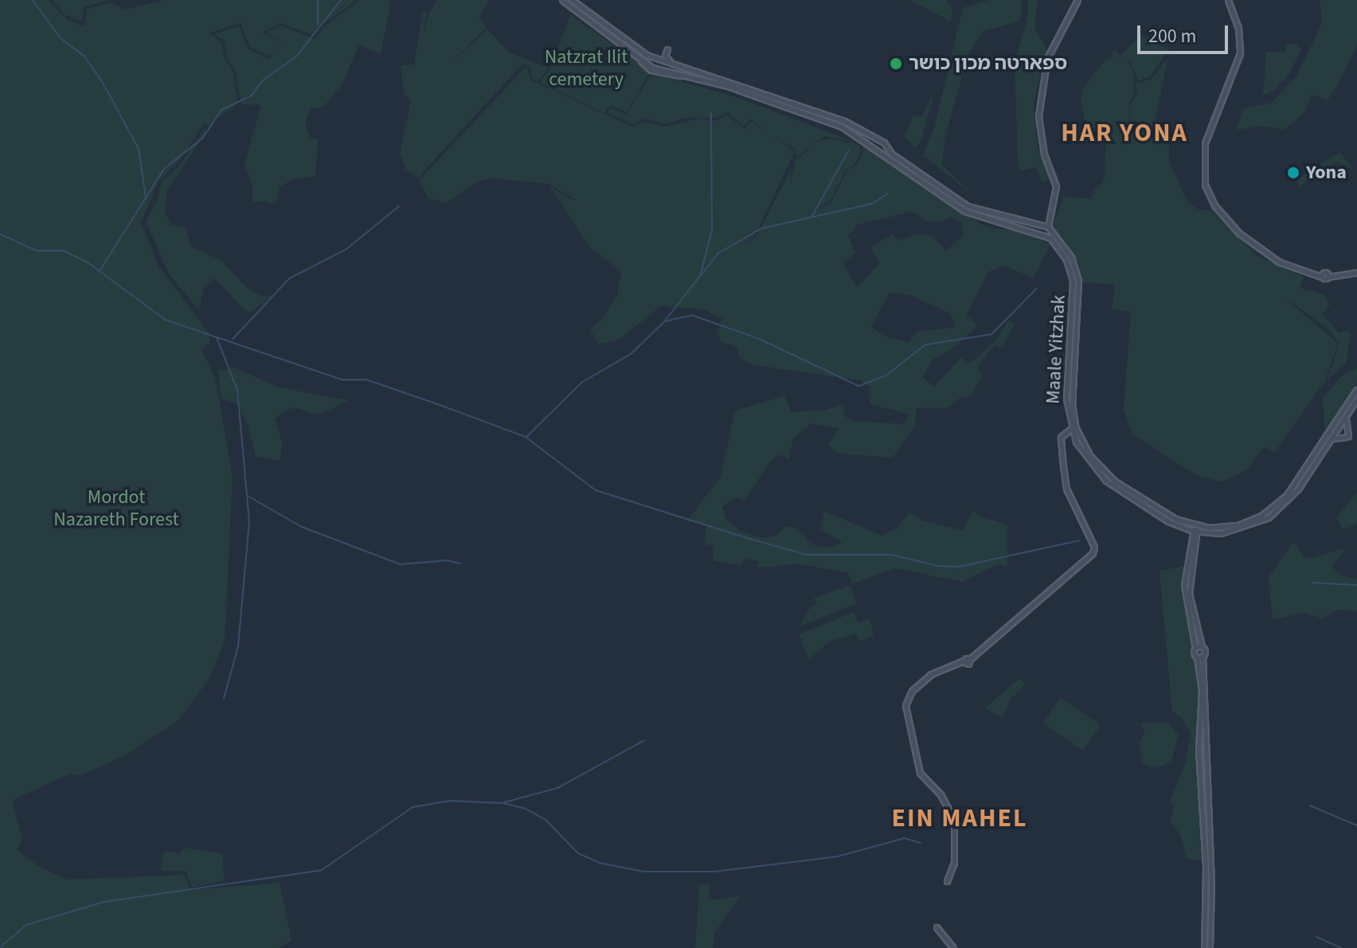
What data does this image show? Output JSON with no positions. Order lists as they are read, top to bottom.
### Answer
{
  "streets": {
    "street": ["Maale Yitzhak"]
  },
  "districts": ["HAR YONA", "EIN MAHEL"],
  "parks": ["Natzrat Ilit cemetery", "Mordot Nazareth Forest"],
  "places": ["ספארטה מכון כושר", "Yona"],
  "scale_bar": "200 m"
}
